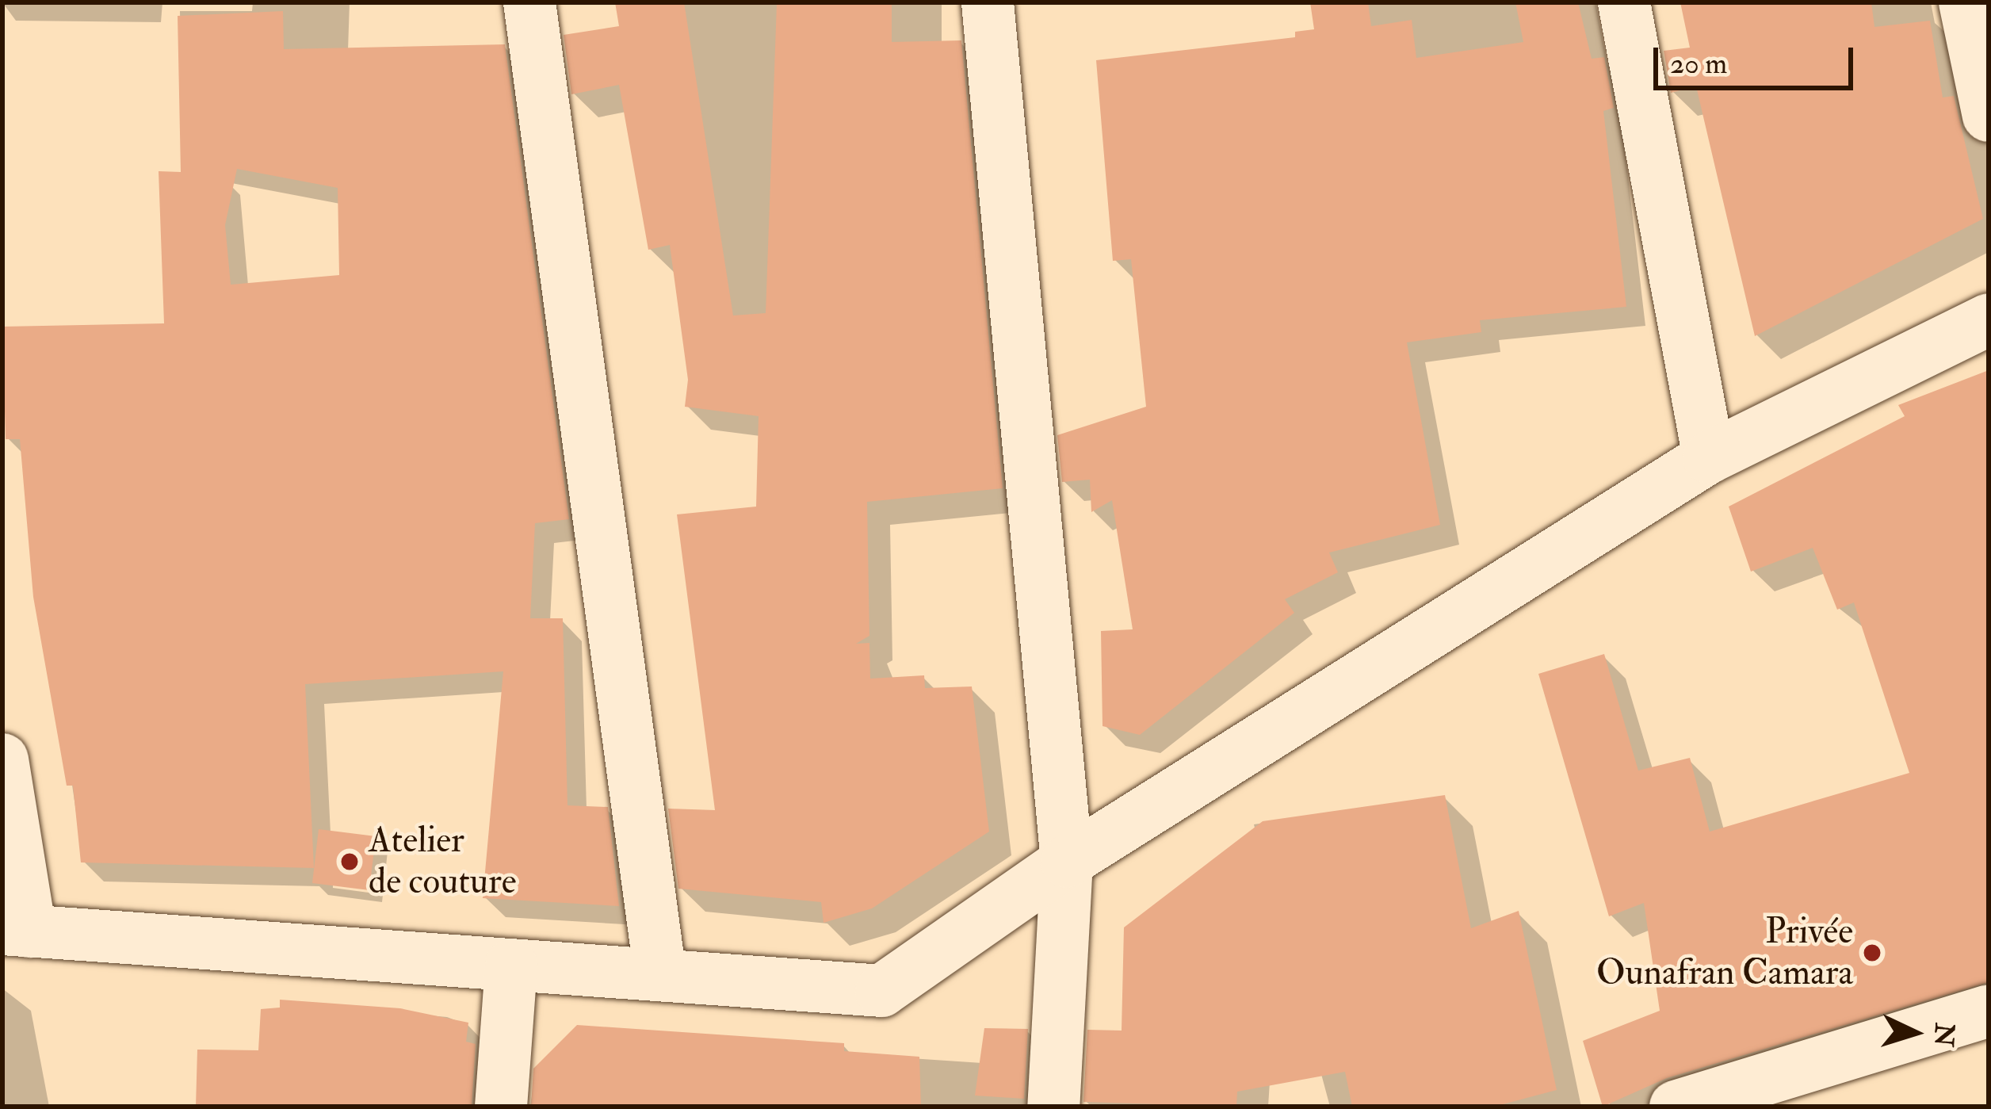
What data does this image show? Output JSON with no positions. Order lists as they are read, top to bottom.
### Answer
{
  "places": ["Atelier de couture", "Privée Ounafran Camara"],
  "scale_bar": "20 m",
  "north": "right"
}
